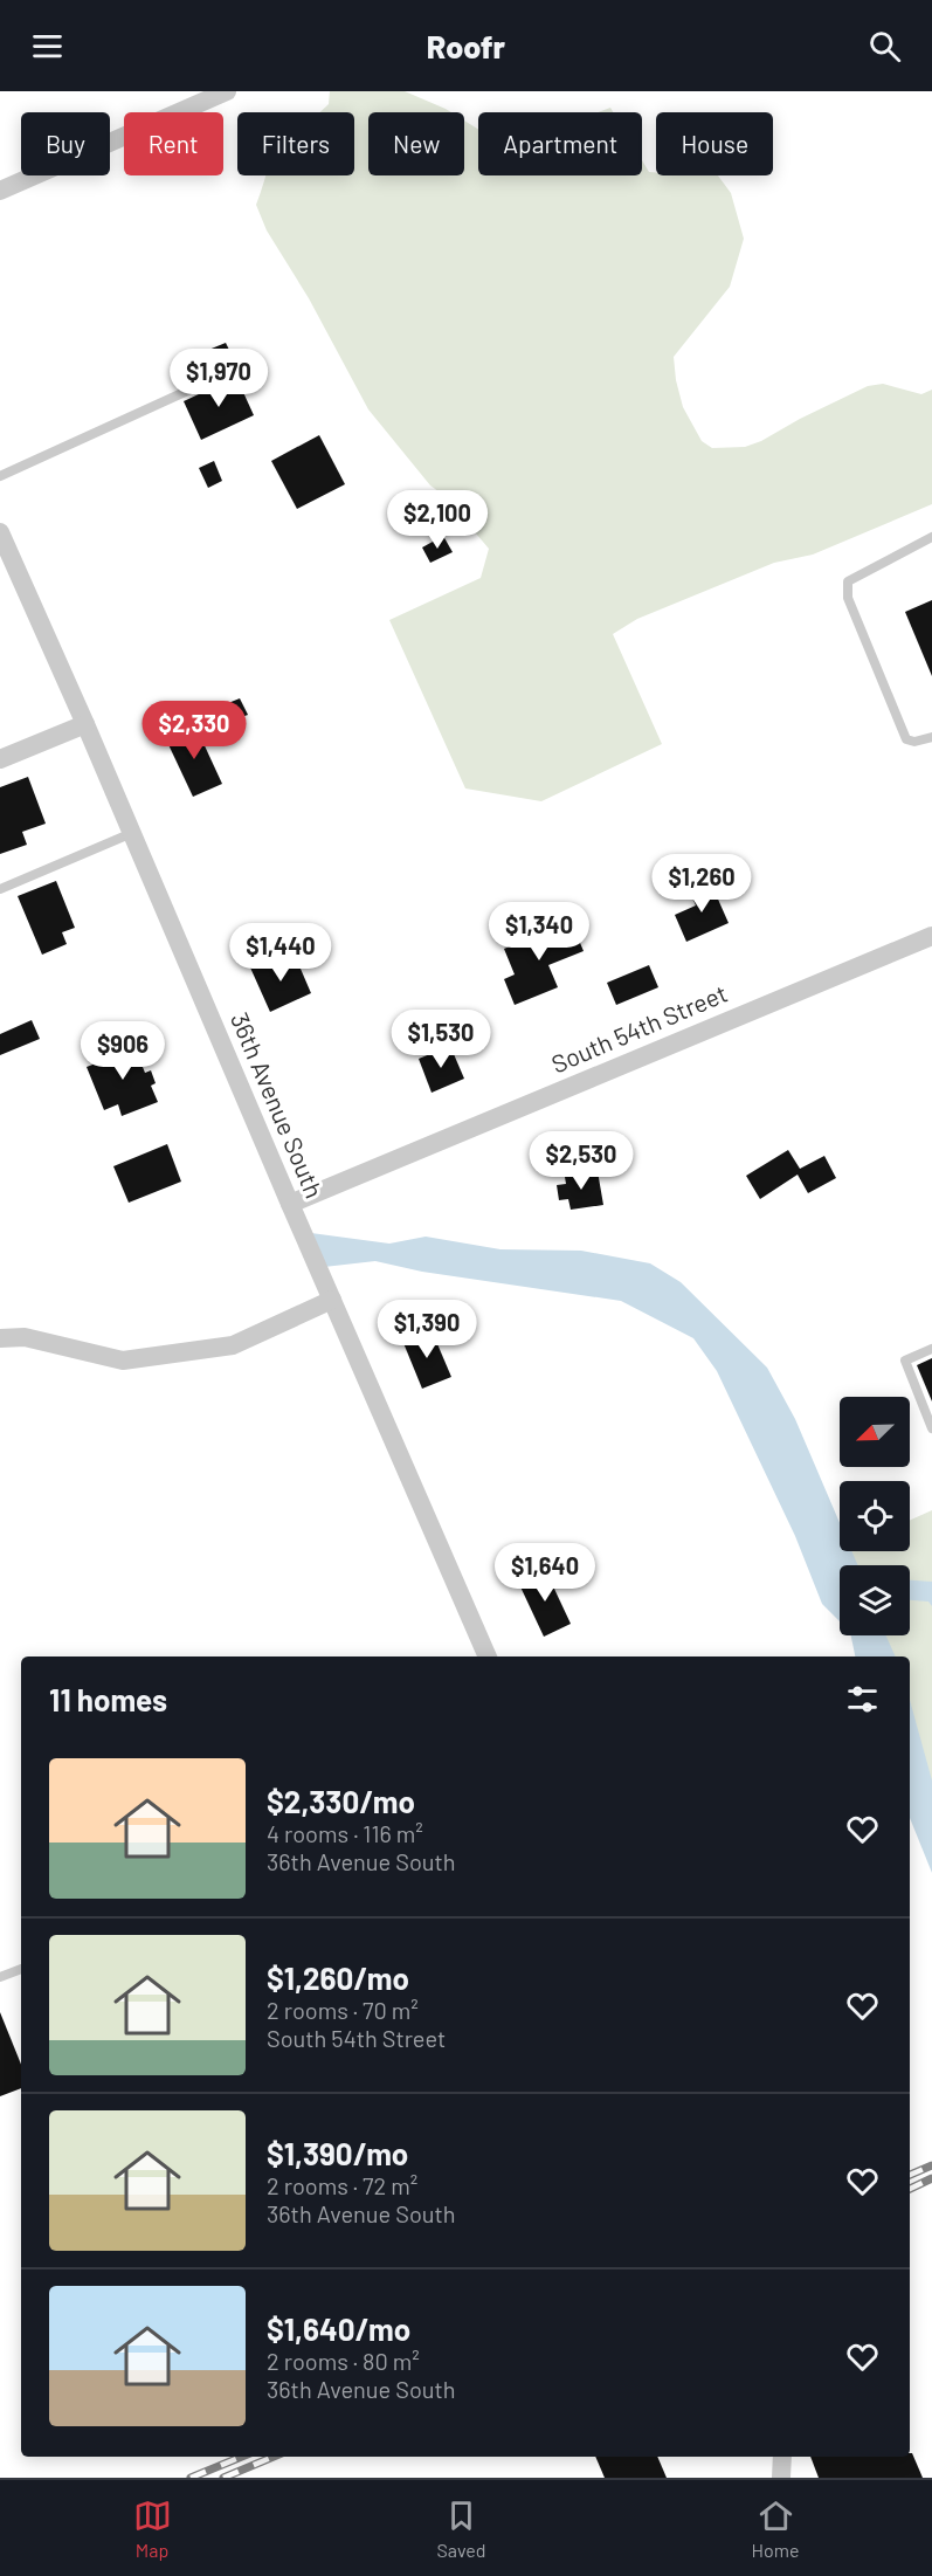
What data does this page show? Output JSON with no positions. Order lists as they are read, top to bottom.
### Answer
{
  "streets": {
    "street": ["South 54th Street", "36th Avenue South"]
  },
  "crossings": [
    ["South 54th Street", "36th Avenue South"]
  ],
  "north": "bottom left",
  "page": {
    "header": "Roofr",
    "chip": [
      "Buy",
      "Rent",
      "Filters",
      "New",
      "Apartment",
      "House"
    ],
    "price": [
      "$1,970",
      "$2,100",
      "$2,330",
      "$1,260",
      "$1,340",
      "$1,440",
      "$1,530",
      "$906",
      "$2,530",
      "$1,390",
      "$1,640"
    ],
    "heading": "11 homes",
    "list": [
      {
        "name": "$2,330/mo",
        "note": "4 rooms · 116 m² · 36th Avenue South"
      },
      {
        "name": "$1,260/mo",
        "note": "2 rooms · 70 m² · South 54th Street"
      },
      {
        "name": "$1,390/mo",
        "note": "2 rooms · 72 m² · 36th Avenue South"
      },
      {
        "name": "$1,640/mo",
        "note": "2 rooms · 80 m² · 36th Avenue South"
      }
    ],
    "tabs": ["Map", "Saved", "Home"]
  }
}
